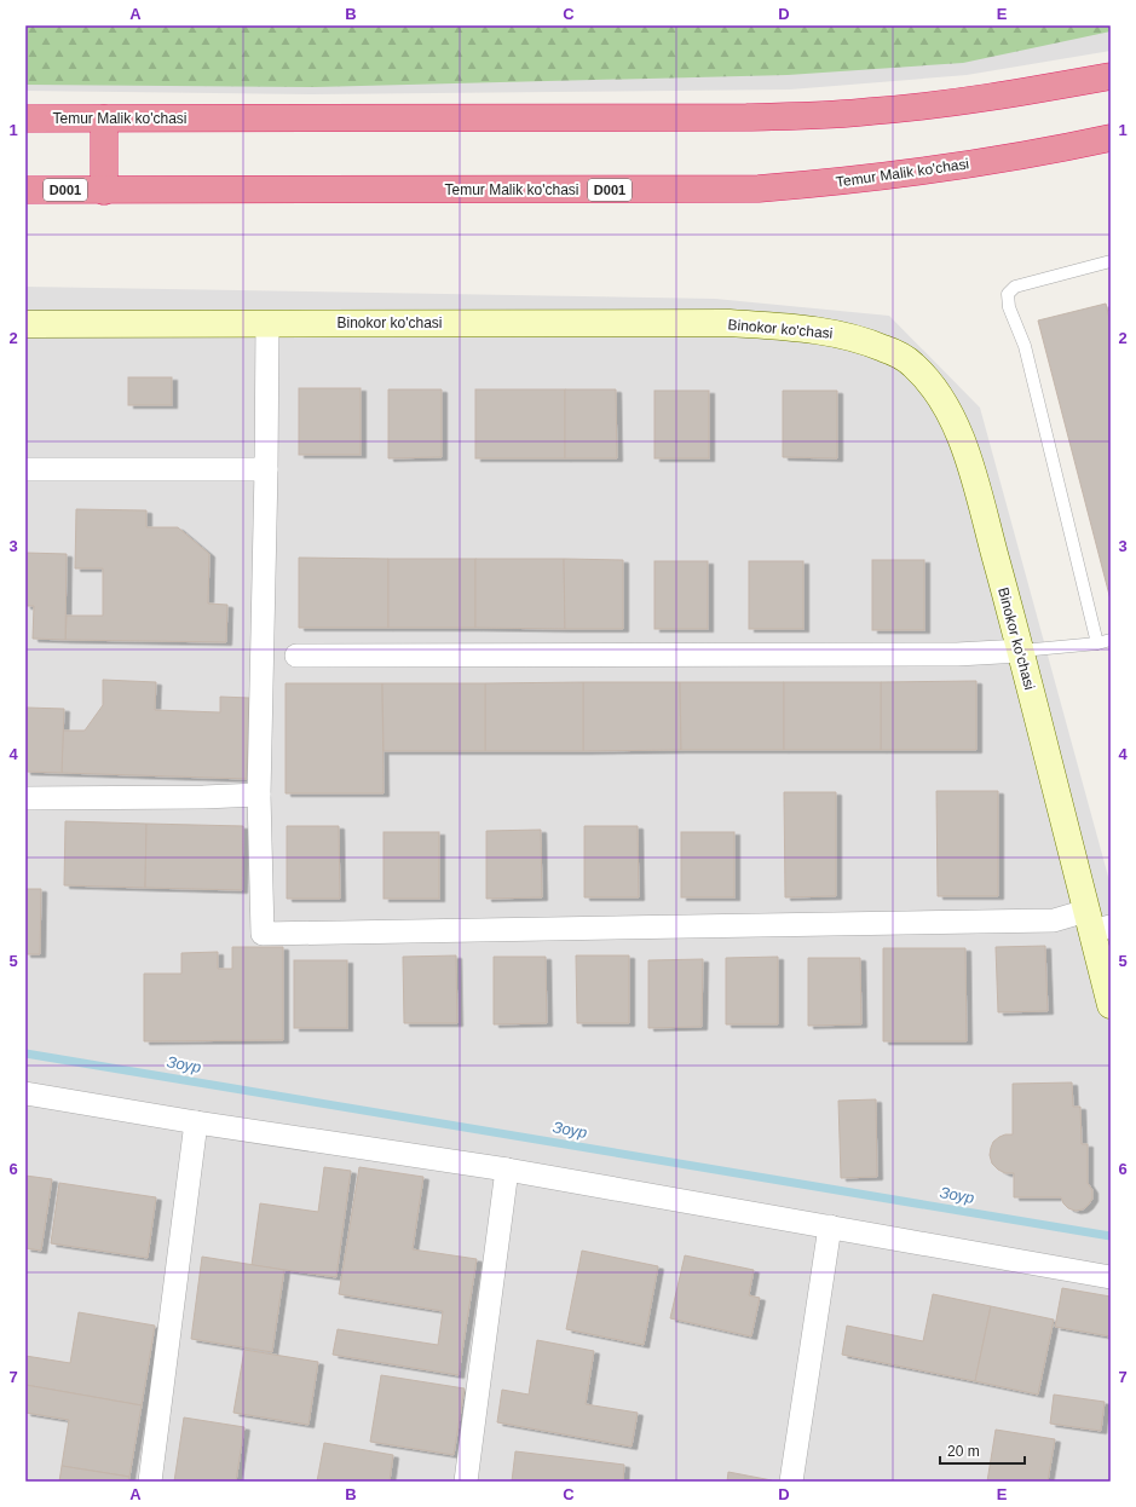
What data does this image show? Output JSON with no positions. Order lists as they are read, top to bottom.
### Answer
{
  "streets": {
    "highway": ["Temur Malik ko'chasi", "D001"],
    "main road": ["Binokor ko'chasi"]
  },
  "water": ["Зоур"],
  "scale_bar": "20 m",
  "grid": {
    "columns": [
      "A",
      "B",
      "C",
      "D",
      "E"
    ],
    "rows": [
      "1",
      "2",
      "3",
      "4",
      "5",
      "6",
      "7"
    ]
  }
}
